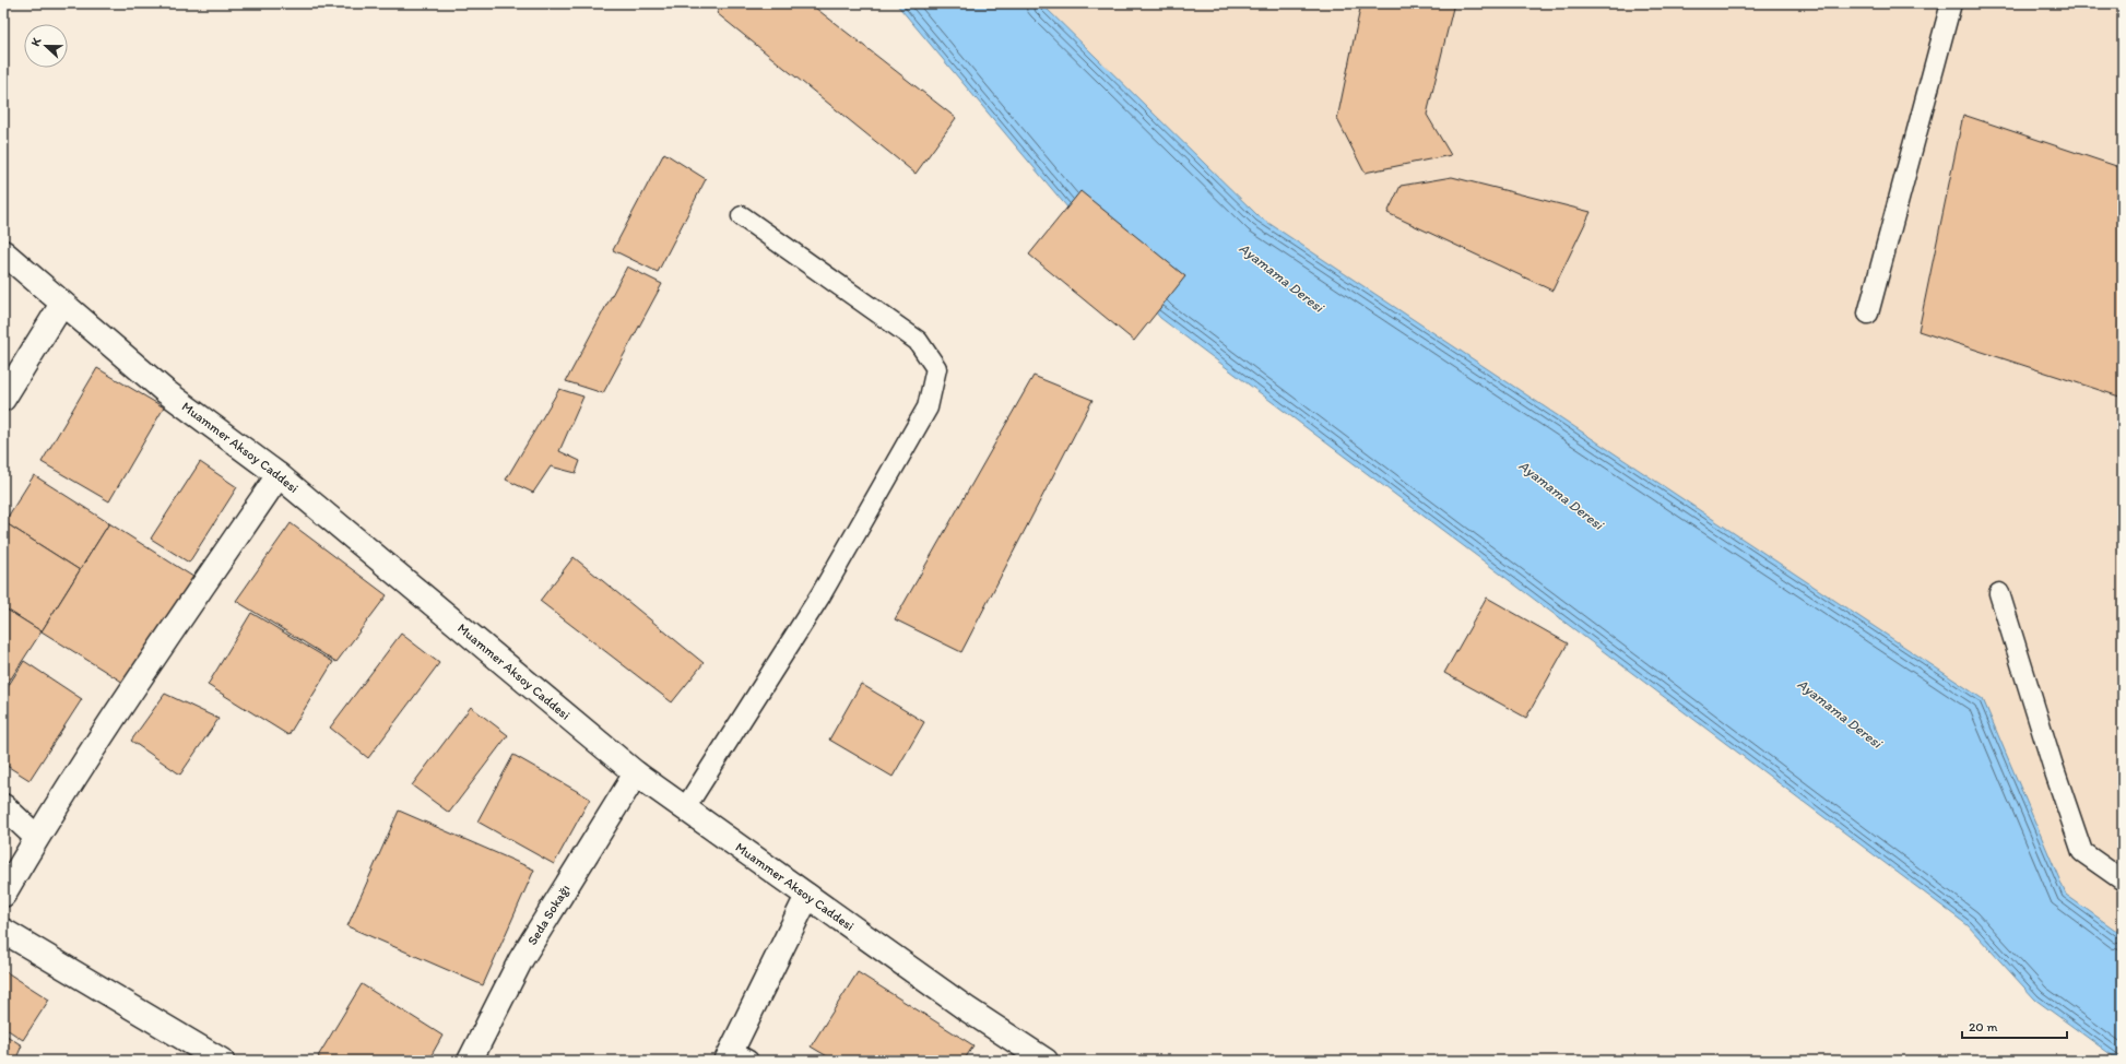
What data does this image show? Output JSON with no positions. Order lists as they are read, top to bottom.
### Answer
{
  "streets": {
    "street": ["Muammer Aksoy Caddesi", "Seda Sokağı"]
  },
  "crossings": [
    ["Muammer Aksoy Caddesi", "Seda Sokağı"]
  ],
  "water": ["Ayamama Deresi"],
  "scale_bar": "20 m",
  "north": "left"
}
